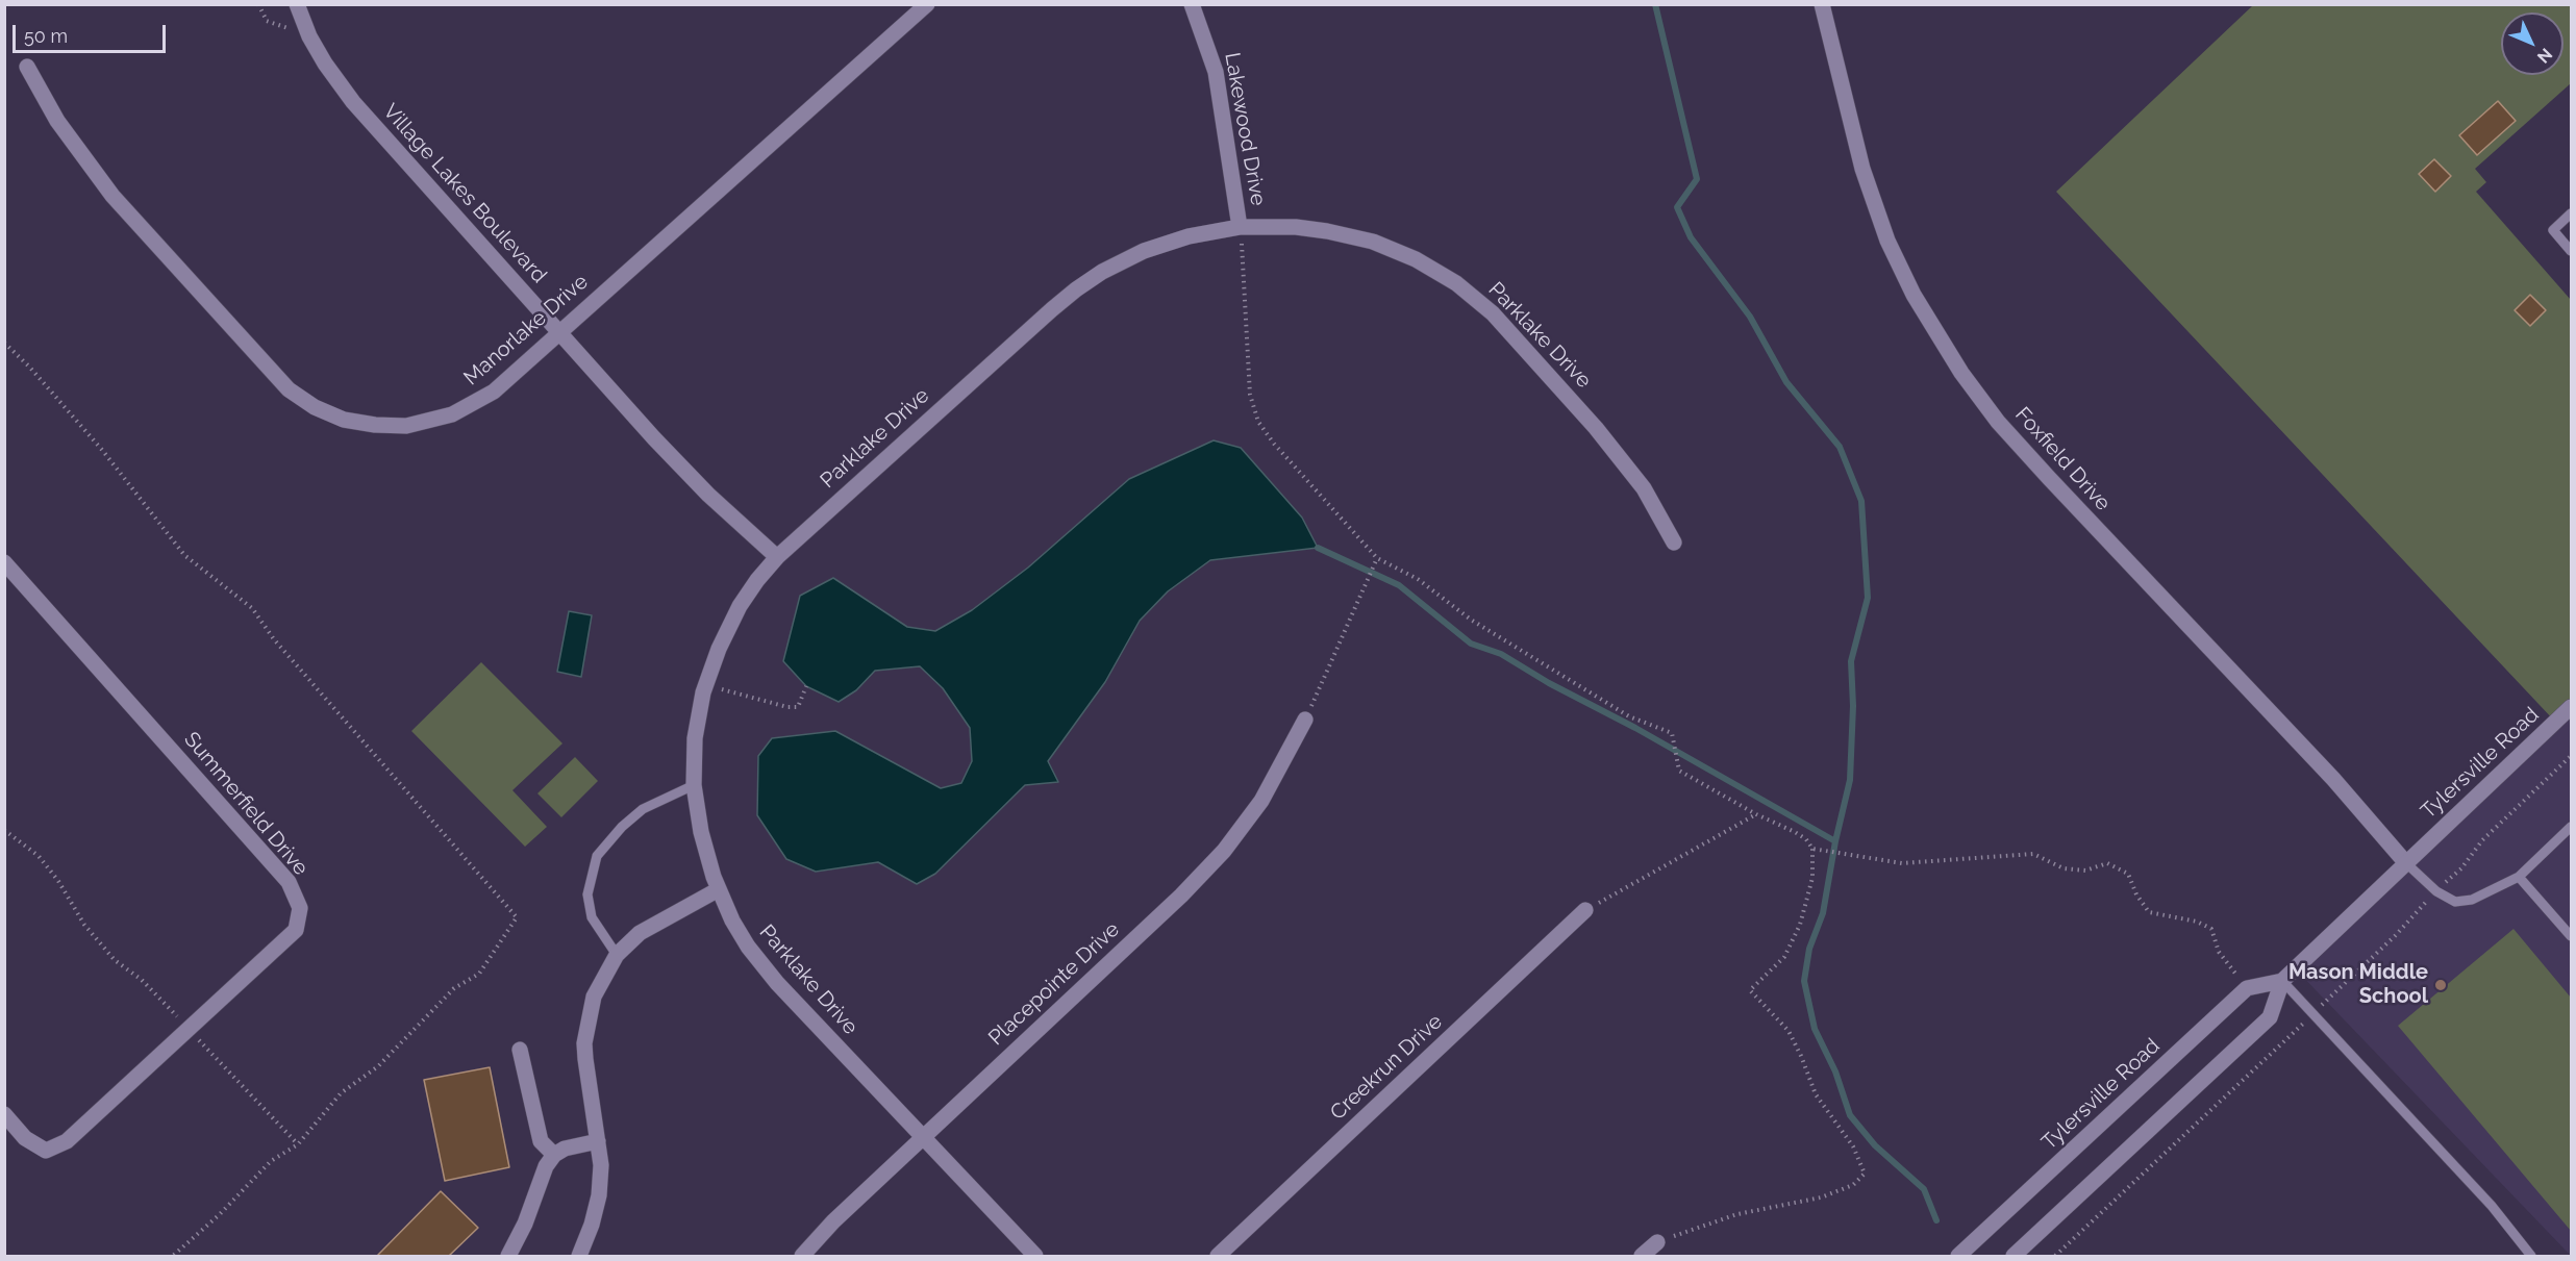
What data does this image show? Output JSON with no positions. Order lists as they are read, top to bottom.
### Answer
{
  "streets": {
    "street": [
      "Lakewood Drive",
      "Village Lakes Boulevard",
      "Manorlake Drive",
      "Parklake Drive",
      "Foxfield Drive",
      "Tylersville Road",
      "Summerfield Drive",
      "Placepointe Drive",
      "Creekrun Drive"
    ]
  },
  "crossings": [
    ["Lakewood Drive", "Parklake Drive"],
    ["Village Lakes Boulevard", "Manorlake Drive"],
    ["Village Lakes Boulevard", "Parklake Drive"],
    ["Parklake Drive", "Placepointe Drive"],
    ["Foxfield Drive", "Tylersville Road"]
  ],
  "places": ["Mason Middle School"],
  "scale_bar": "50 m",
  "north": "bottom right"
}
